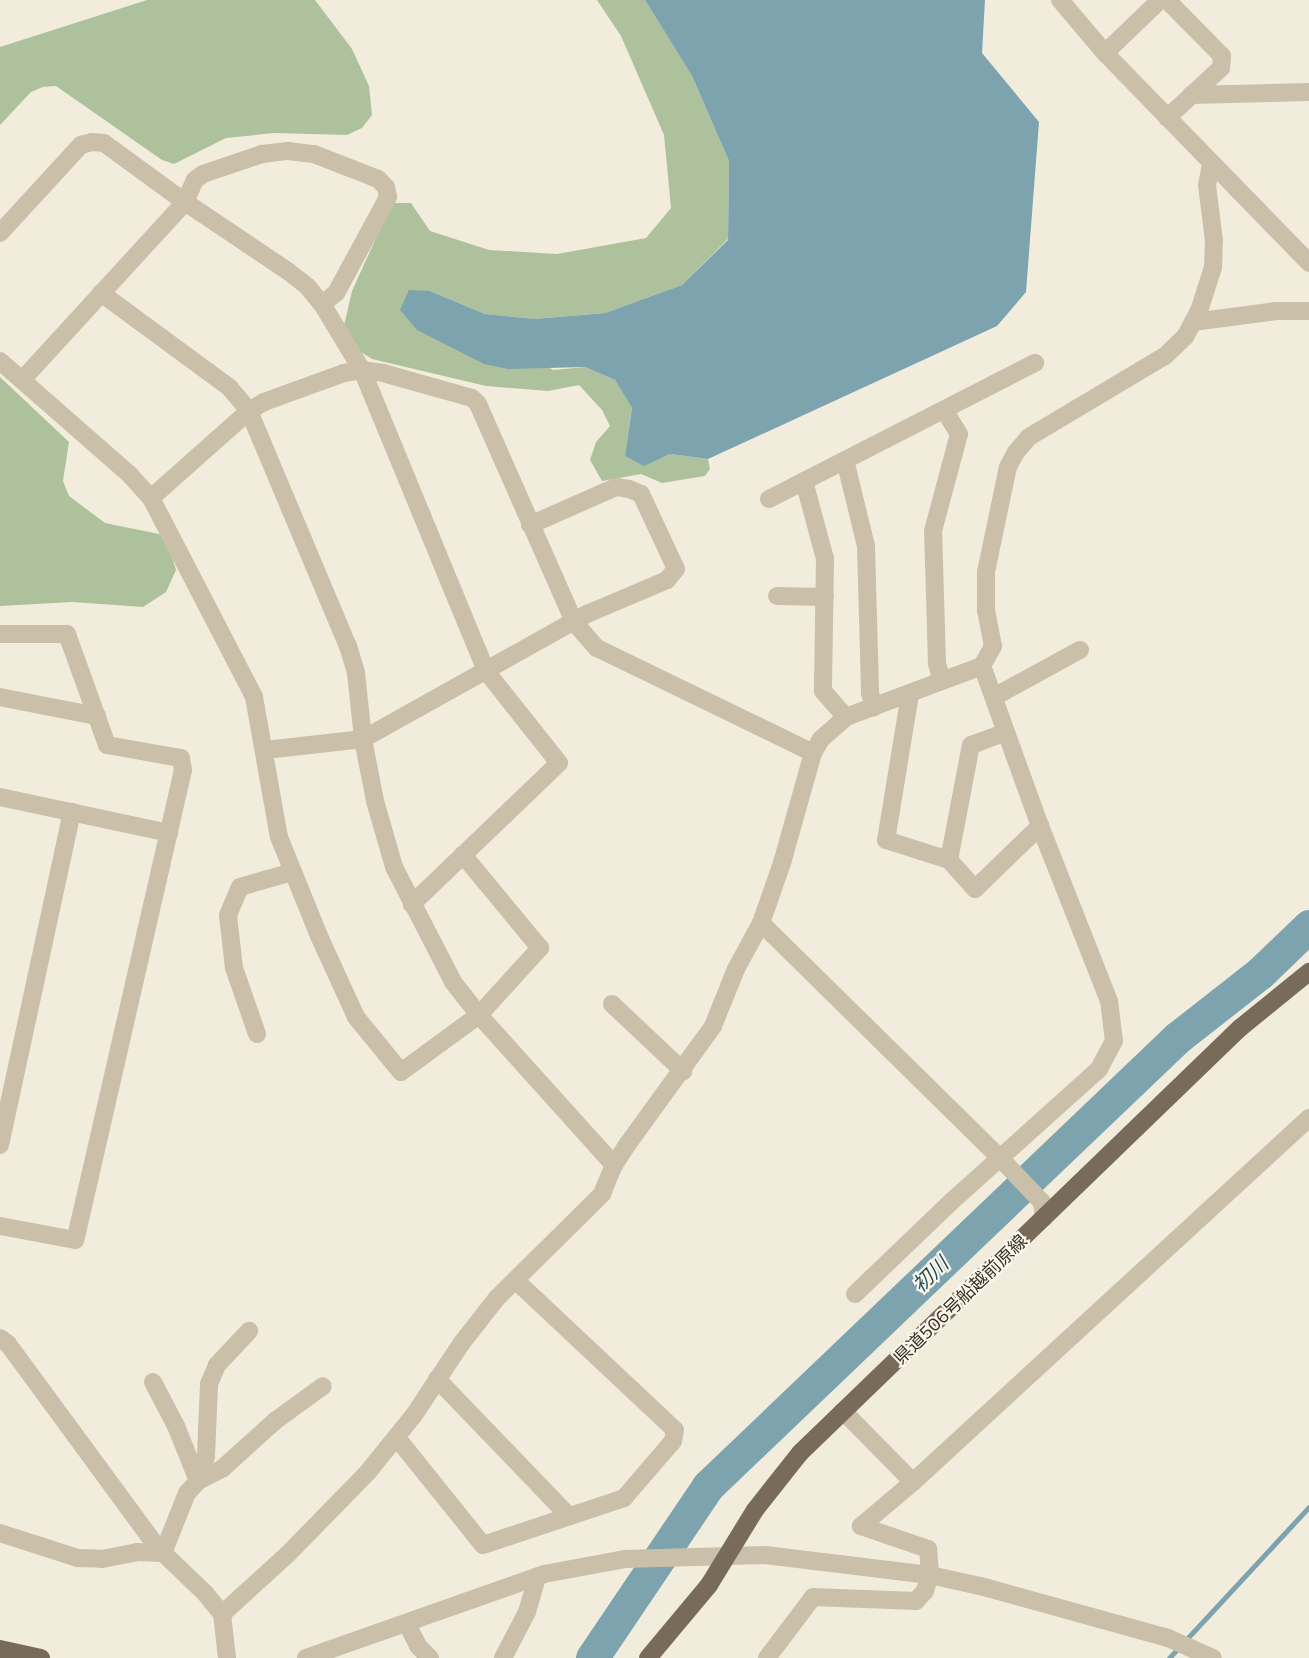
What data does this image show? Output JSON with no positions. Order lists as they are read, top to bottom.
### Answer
{
  "streets": {
    "main road": ["県道506号船越前原線"]
  },
  "water": ["初川"]
}
